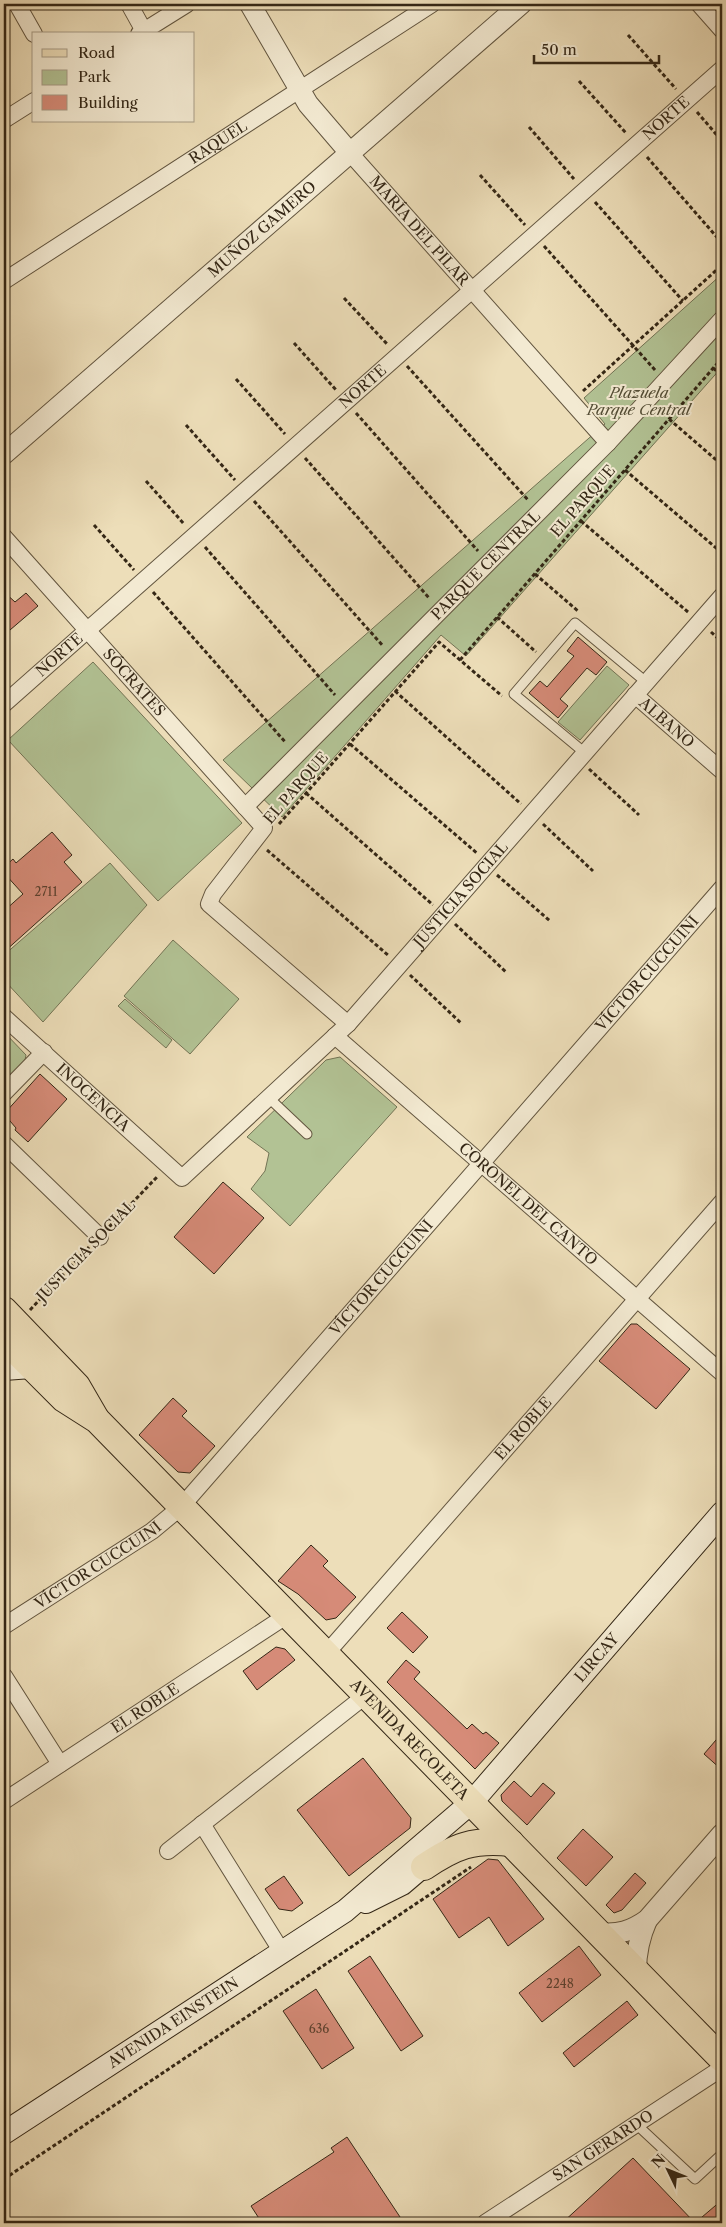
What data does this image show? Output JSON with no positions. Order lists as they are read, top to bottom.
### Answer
{
  "streets": {
    "main road": ["LIRCAY", "AVENIDA RECOLETA", "AVENIDA EINSTEIN"],
    "street": [
      "NORTE",
      "RAQUEL",
      "MUÑOZ GAMERO",
      "MARÍA DEL PILAR",
      "PARQUE CENTRAL",
      "SÓCRATES",
      "ALBANO",
      "JUSTICIA SOCIAL",
      "VÍCTOR CUCCUINI",
      "INOCENCIA",
      "CORONEL DEL CANTO",
      "EL ROBLE",
      "SAN GERARDO"
    ],
    "path": ["EL PARQUE"]
  },
  "crossings": [
    ["NORTE", "MARÍA DEL PILAR"],
    ["NORTE", "SÓCRATES"],
    ["RAQUEL", "MARÍA DEL PILAR"],
    ["MUÑOZ GAMERO", "MARÍA DEL PILAR"],
    ["MARÍA DEL PILAR", "PARQUE CENTRAL"],
    ["EL PARQUE", "SÓCRATES"],
    ["PARQUE CENTRAL", "SÓCRATES"],
    ["ALBANO", "JUSTICIA SOCIAL"],
    ["JUSTICIA SOCIAL", "INOCENCIA"],
    ["JUSTICIA SOCIAL", "CORONEL DEL CANTO"],
    ["JUSTICIA SOCIAL", "AVENIDA RECOLETA"],
    ["VÍCTOR CUCCUINI", "CORONEL DEL CANTO"],
    ["VÍCTOR CUCCUINI", "AVENIDA RECOLETA"],
    ["CORONEL DEL CANTO", "EL ROBLE"],
    ["EL ROBLE", "AVENIDA RECOLETA"],
    ["LIRCAY", "AVENIDA RECOLETA"],
    ["LIRCAY", "AVENIDA EINSTEIN"],
    ["AVENIDA RECOLETA", "AVENIDA EINSTEIN"]
  ],
  "parks": ["Plazuela Parque Central"],
  "house_numbers": ["2711", "2248", "636"],
  "legend": ["Road", "Park", "Building"],
  "scale_bar": "50 m",
  "north": "top left"
}
